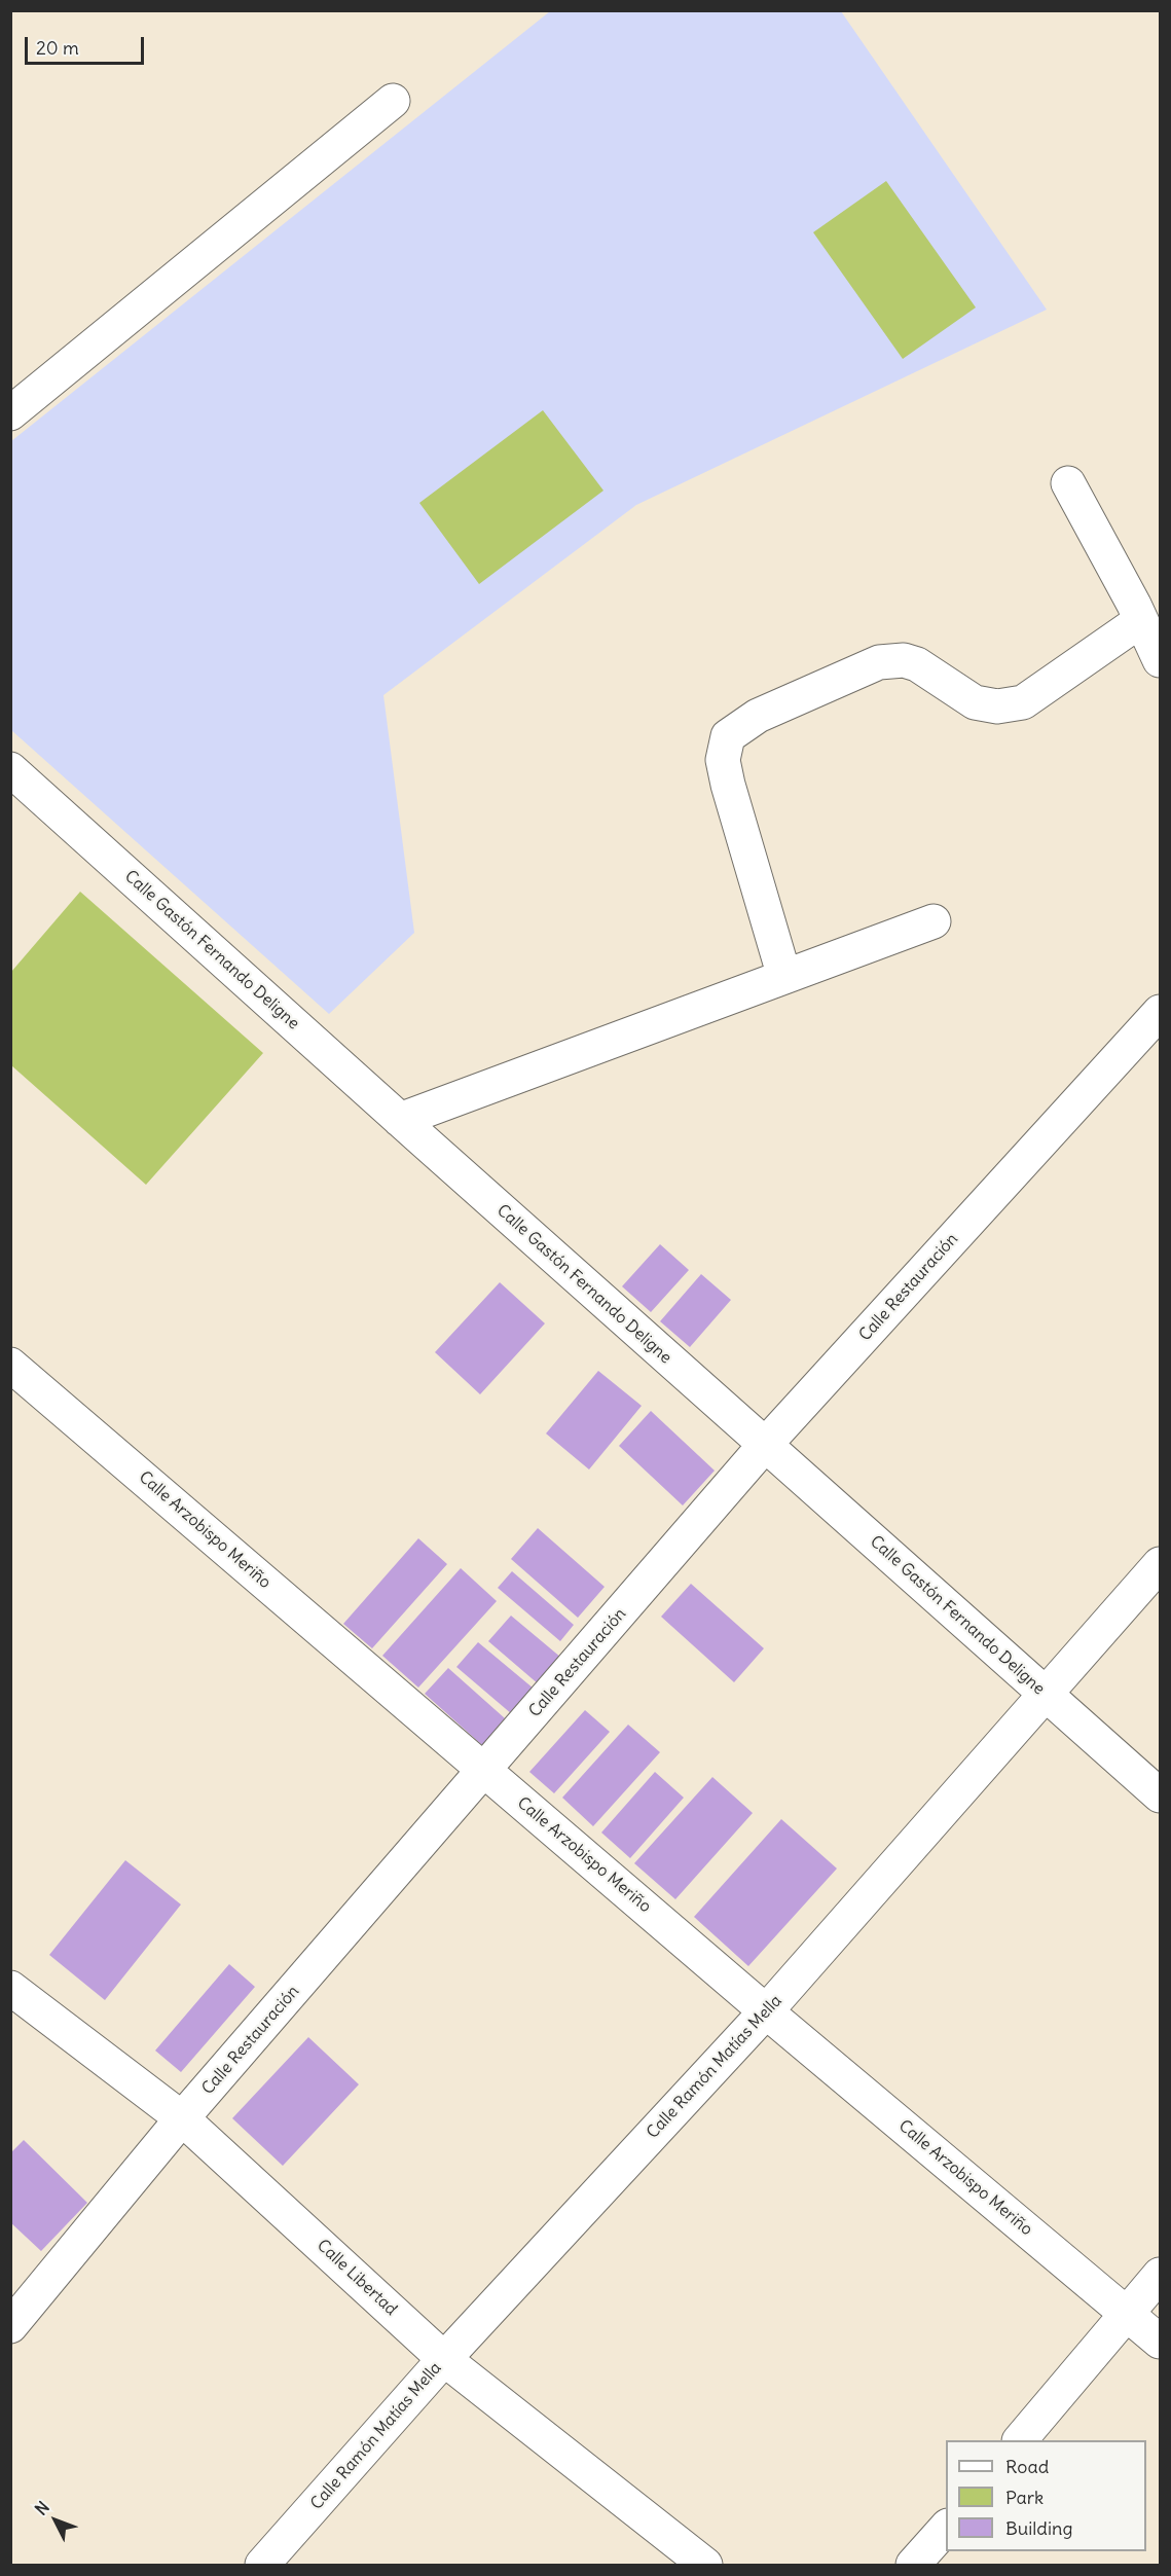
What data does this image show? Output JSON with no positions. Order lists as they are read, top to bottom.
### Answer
{
  "streets": {
    "street": [
      "Calle Gastón Fernando Deligne",
      "Calle Restauración",
      "Calle Arzobispo Meriño",
      "Calle Ramón Matías Mella",
      "Calle Libertad"
    ]
  },
  "crossings": [
    ["Calle Gastón Fernando Deligne", "Calle Restauración"],
    ["Calle Gastón Fernando Deligne", "Calle Ramón Matías Mella"],
    ["Calle Restauración", "Calle Arzobispo Meriño"],
    ["Calle Restauración", "Calle Libertad"],
    ["Calle Arzobispo Meriño", "Calle Ramón Matías Mella"],
    ["Calle Ramón Matías Mella", "Calle Libertad"]
  ],
  "legend": ["Road", "Park", "Building"],
  "scale_bar": "20 m",
  "north": "top left"
}
